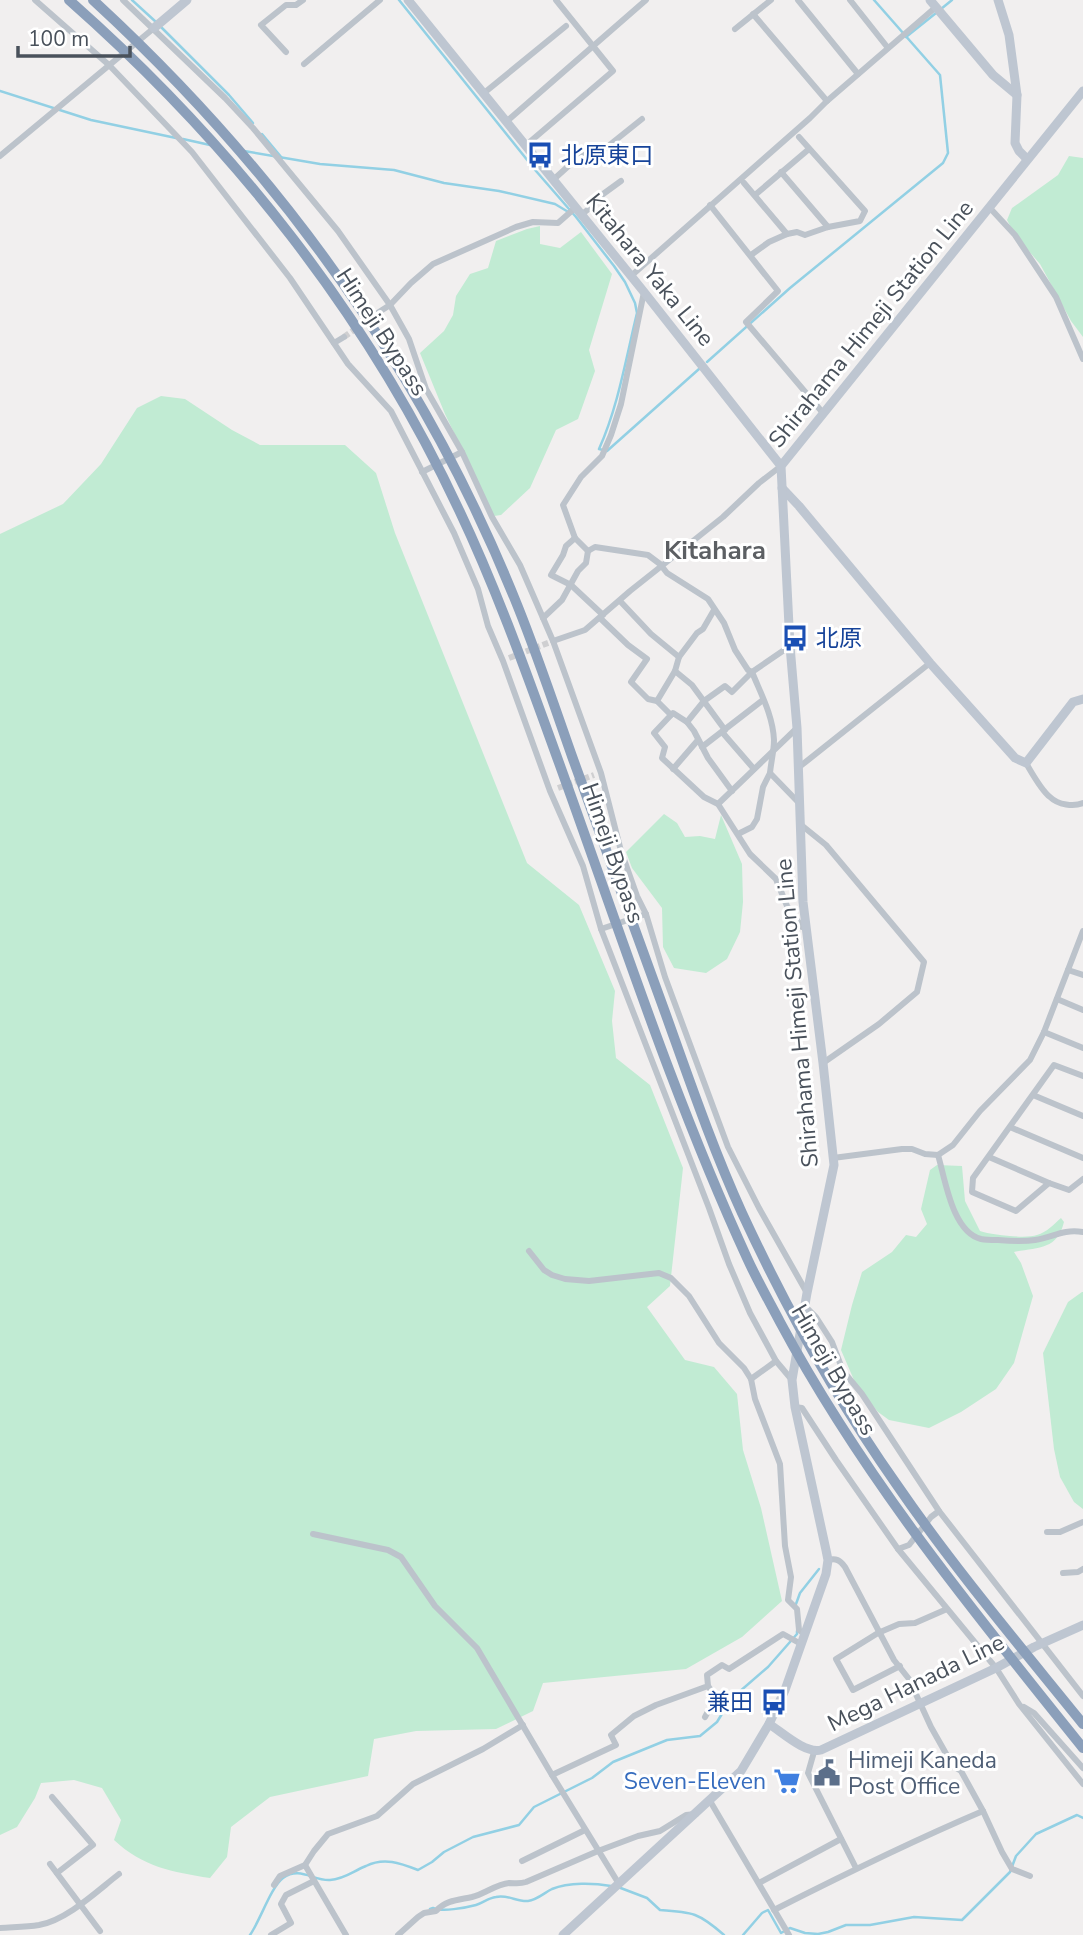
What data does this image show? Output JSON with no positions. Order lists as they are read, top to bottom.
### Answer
{
  "streets": {
    "highway": ["Himeji Bypass"],
    "main road": ["Kitahara Yaka Line", "Shirahama Himeji Station Line", "Mega Hanada Line"]
  },
  "crossings": [
    ["Kitahara Yaka Line", "Shirahama Himeji Station Line"],
    ["Shirahama Himeji Station Line", "Mega Hanada Line"]
  ],
  "districts": ["Kitahara"],
  "places": {
    "bus stop": ["北原東口", "北原", "兼田"],
    "public building": ["Himeji Kaneda Post Office"],
    "supermarket": ["Seven-Eleven"]
  },
  "scale_bar": "100 m"
}
